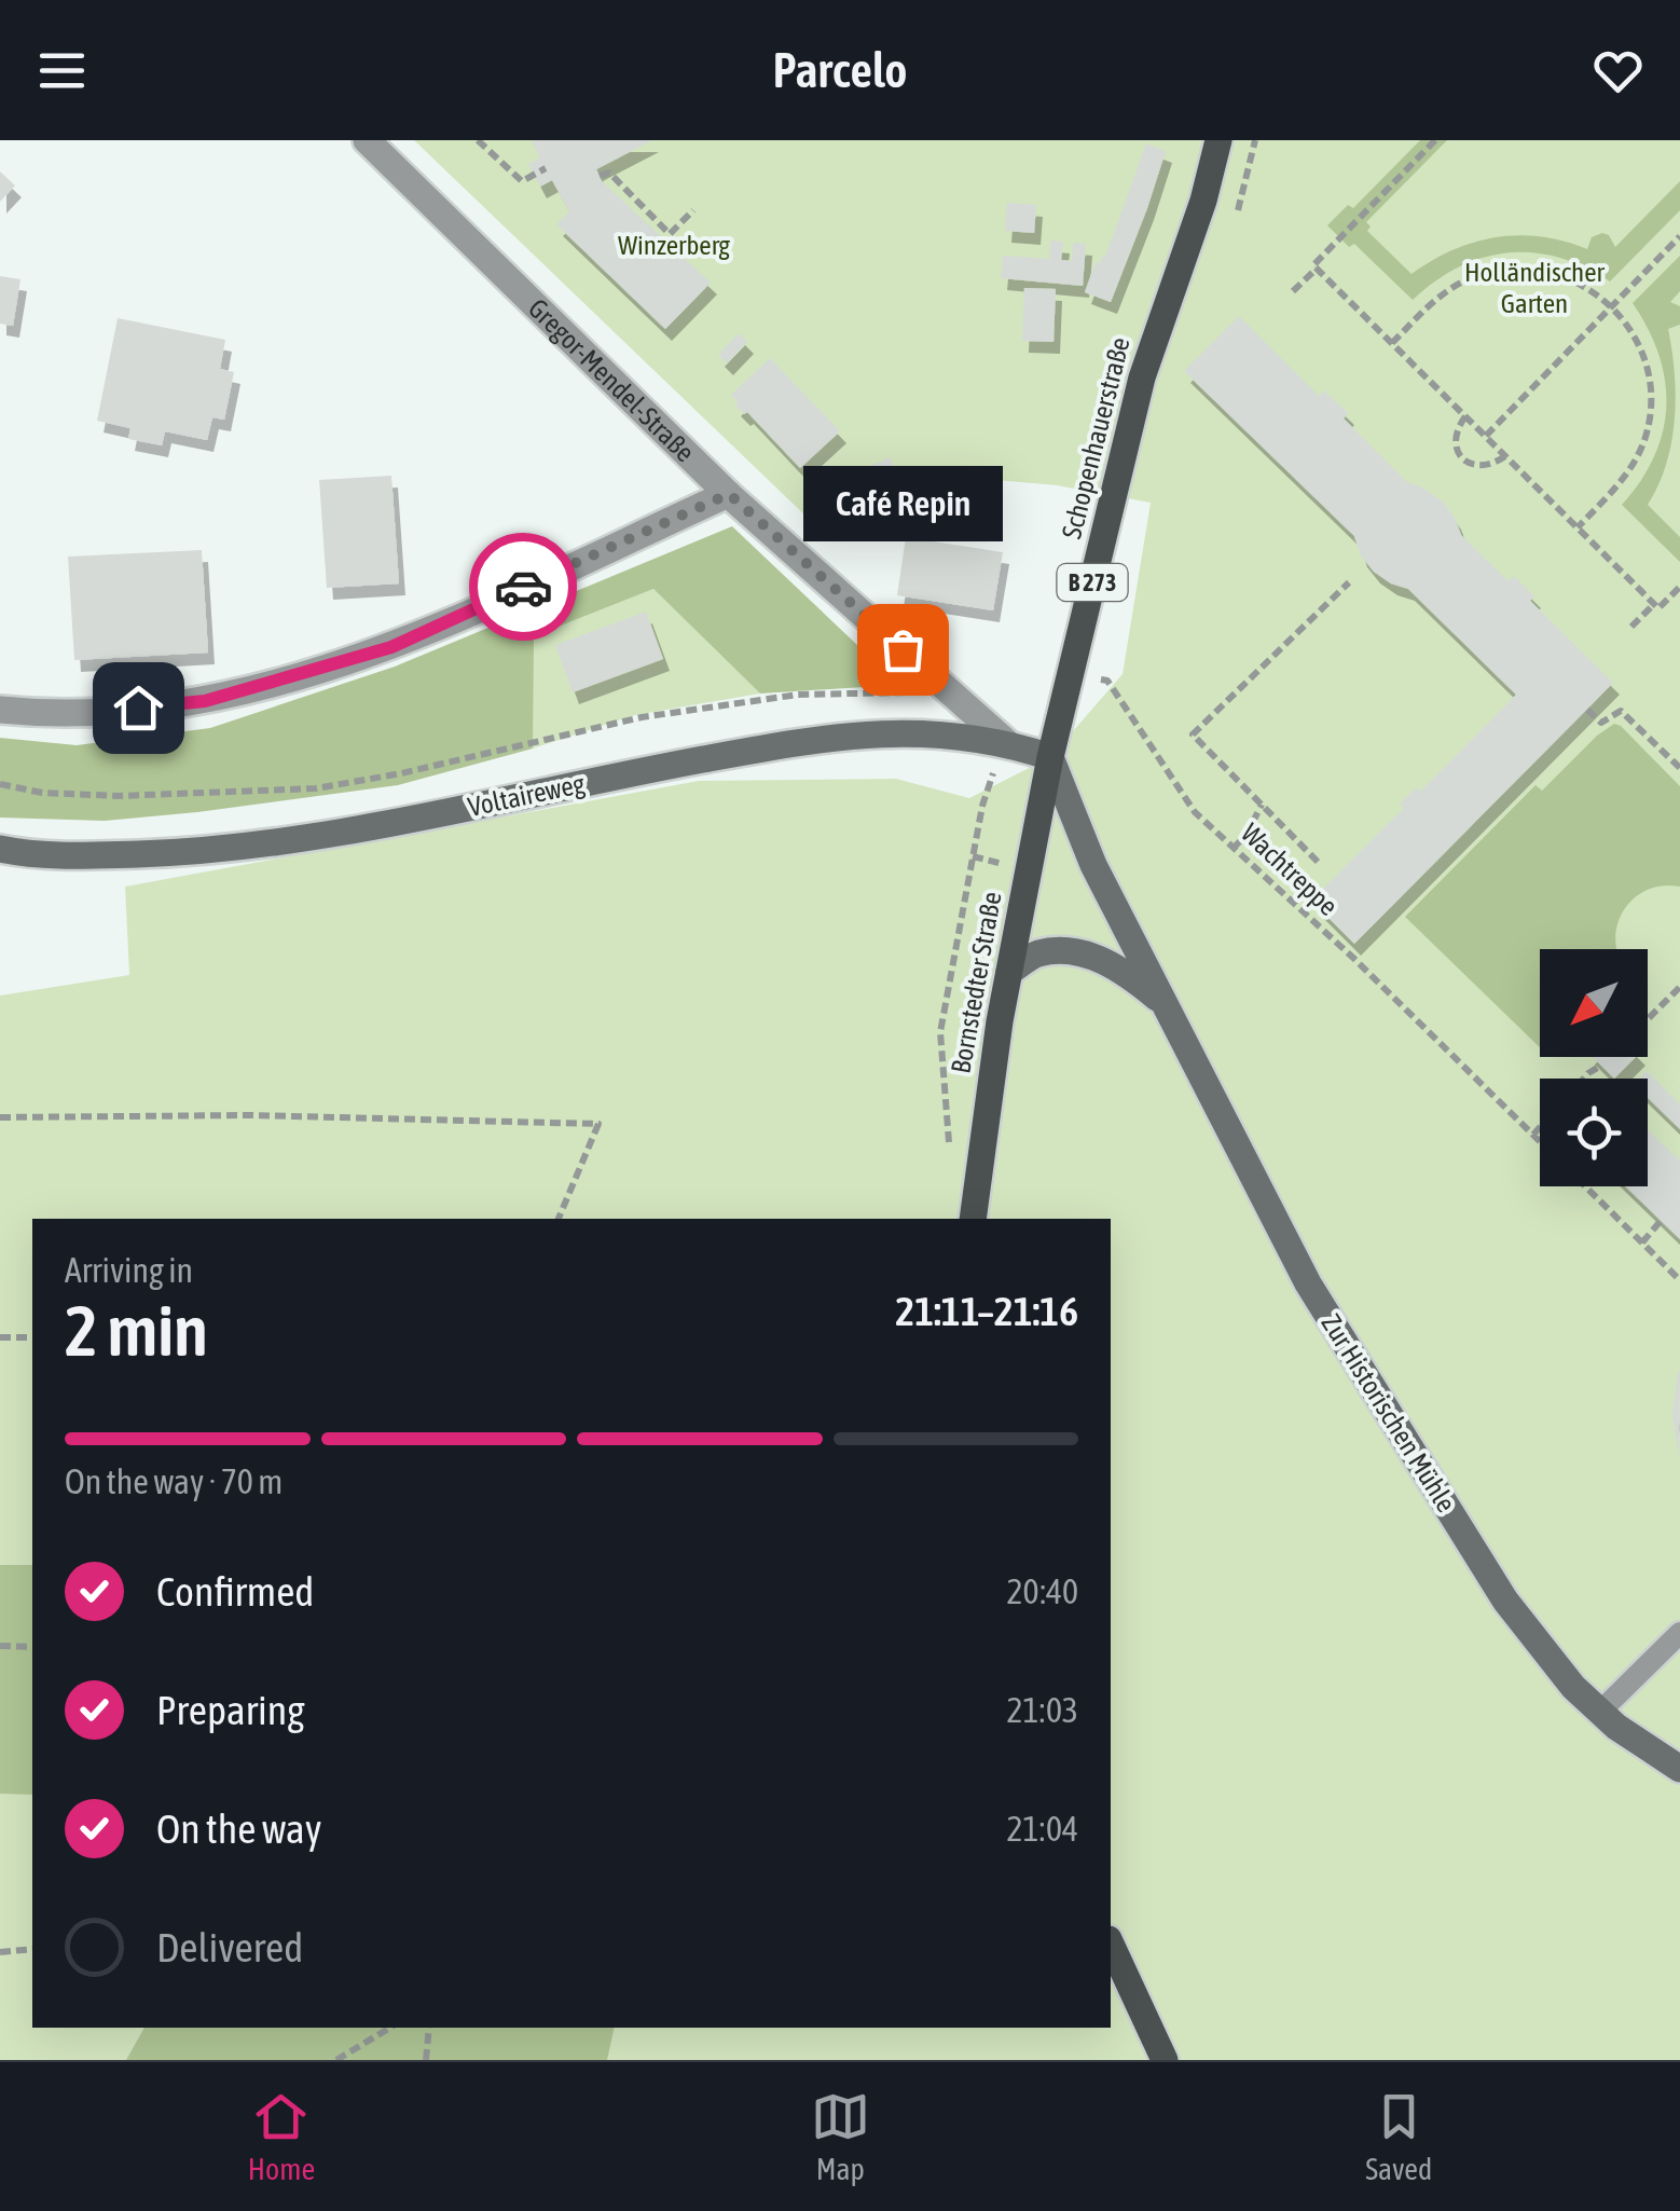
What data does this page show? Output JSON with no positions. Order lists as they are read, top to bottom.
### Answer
{
  "streets": {
    "main road": ["Schopenhauerstraße", "B 273", "Bornstedter Straße"],
    "street": ["Gregor-Mendel-Straße", "Voltaireweg", "Zur Historischen Mühle"],
    "path": ["Wachtreppe"]
  },
  "crossings": [
    ["Gregor-Mendel-Straße", "Voltaireweg"],
    ["Schopenhauerstraße", "Voltaireweg"],
    ["Schopenhauerstraße", "Bornstedter Straße"],
    ["Schopenhauerstraße", "Zur Historischen Mühle"],
    ["Voltaireweg", "Bornstedter Straße"],
    ["Voltaireweg", "Zur Historischen Mühle"],
    ["Bornstedter Straße", "Zur Historischen Mühle"]
  ],
  "parks": ["Winzerberg", "Holländischer Garten"],
  "places": ["Café Repin"],
  "north": "bottom left",
  "page": {
    "header": "Parcelo",
    "bubble": "Café Repin",
    "heading": ["2 min", "Arriving in", "21:11–21:16"],
    "bar": "On the way · 70 m",
    "list": [
      ["Confirmed", "20:40"],
      ["Preparing", "21:03"],
      ["On the way", "21:04"],
      "Delivered"
    ],
    "tabs": ["Home", "Map", "Saved"]
  }
}
